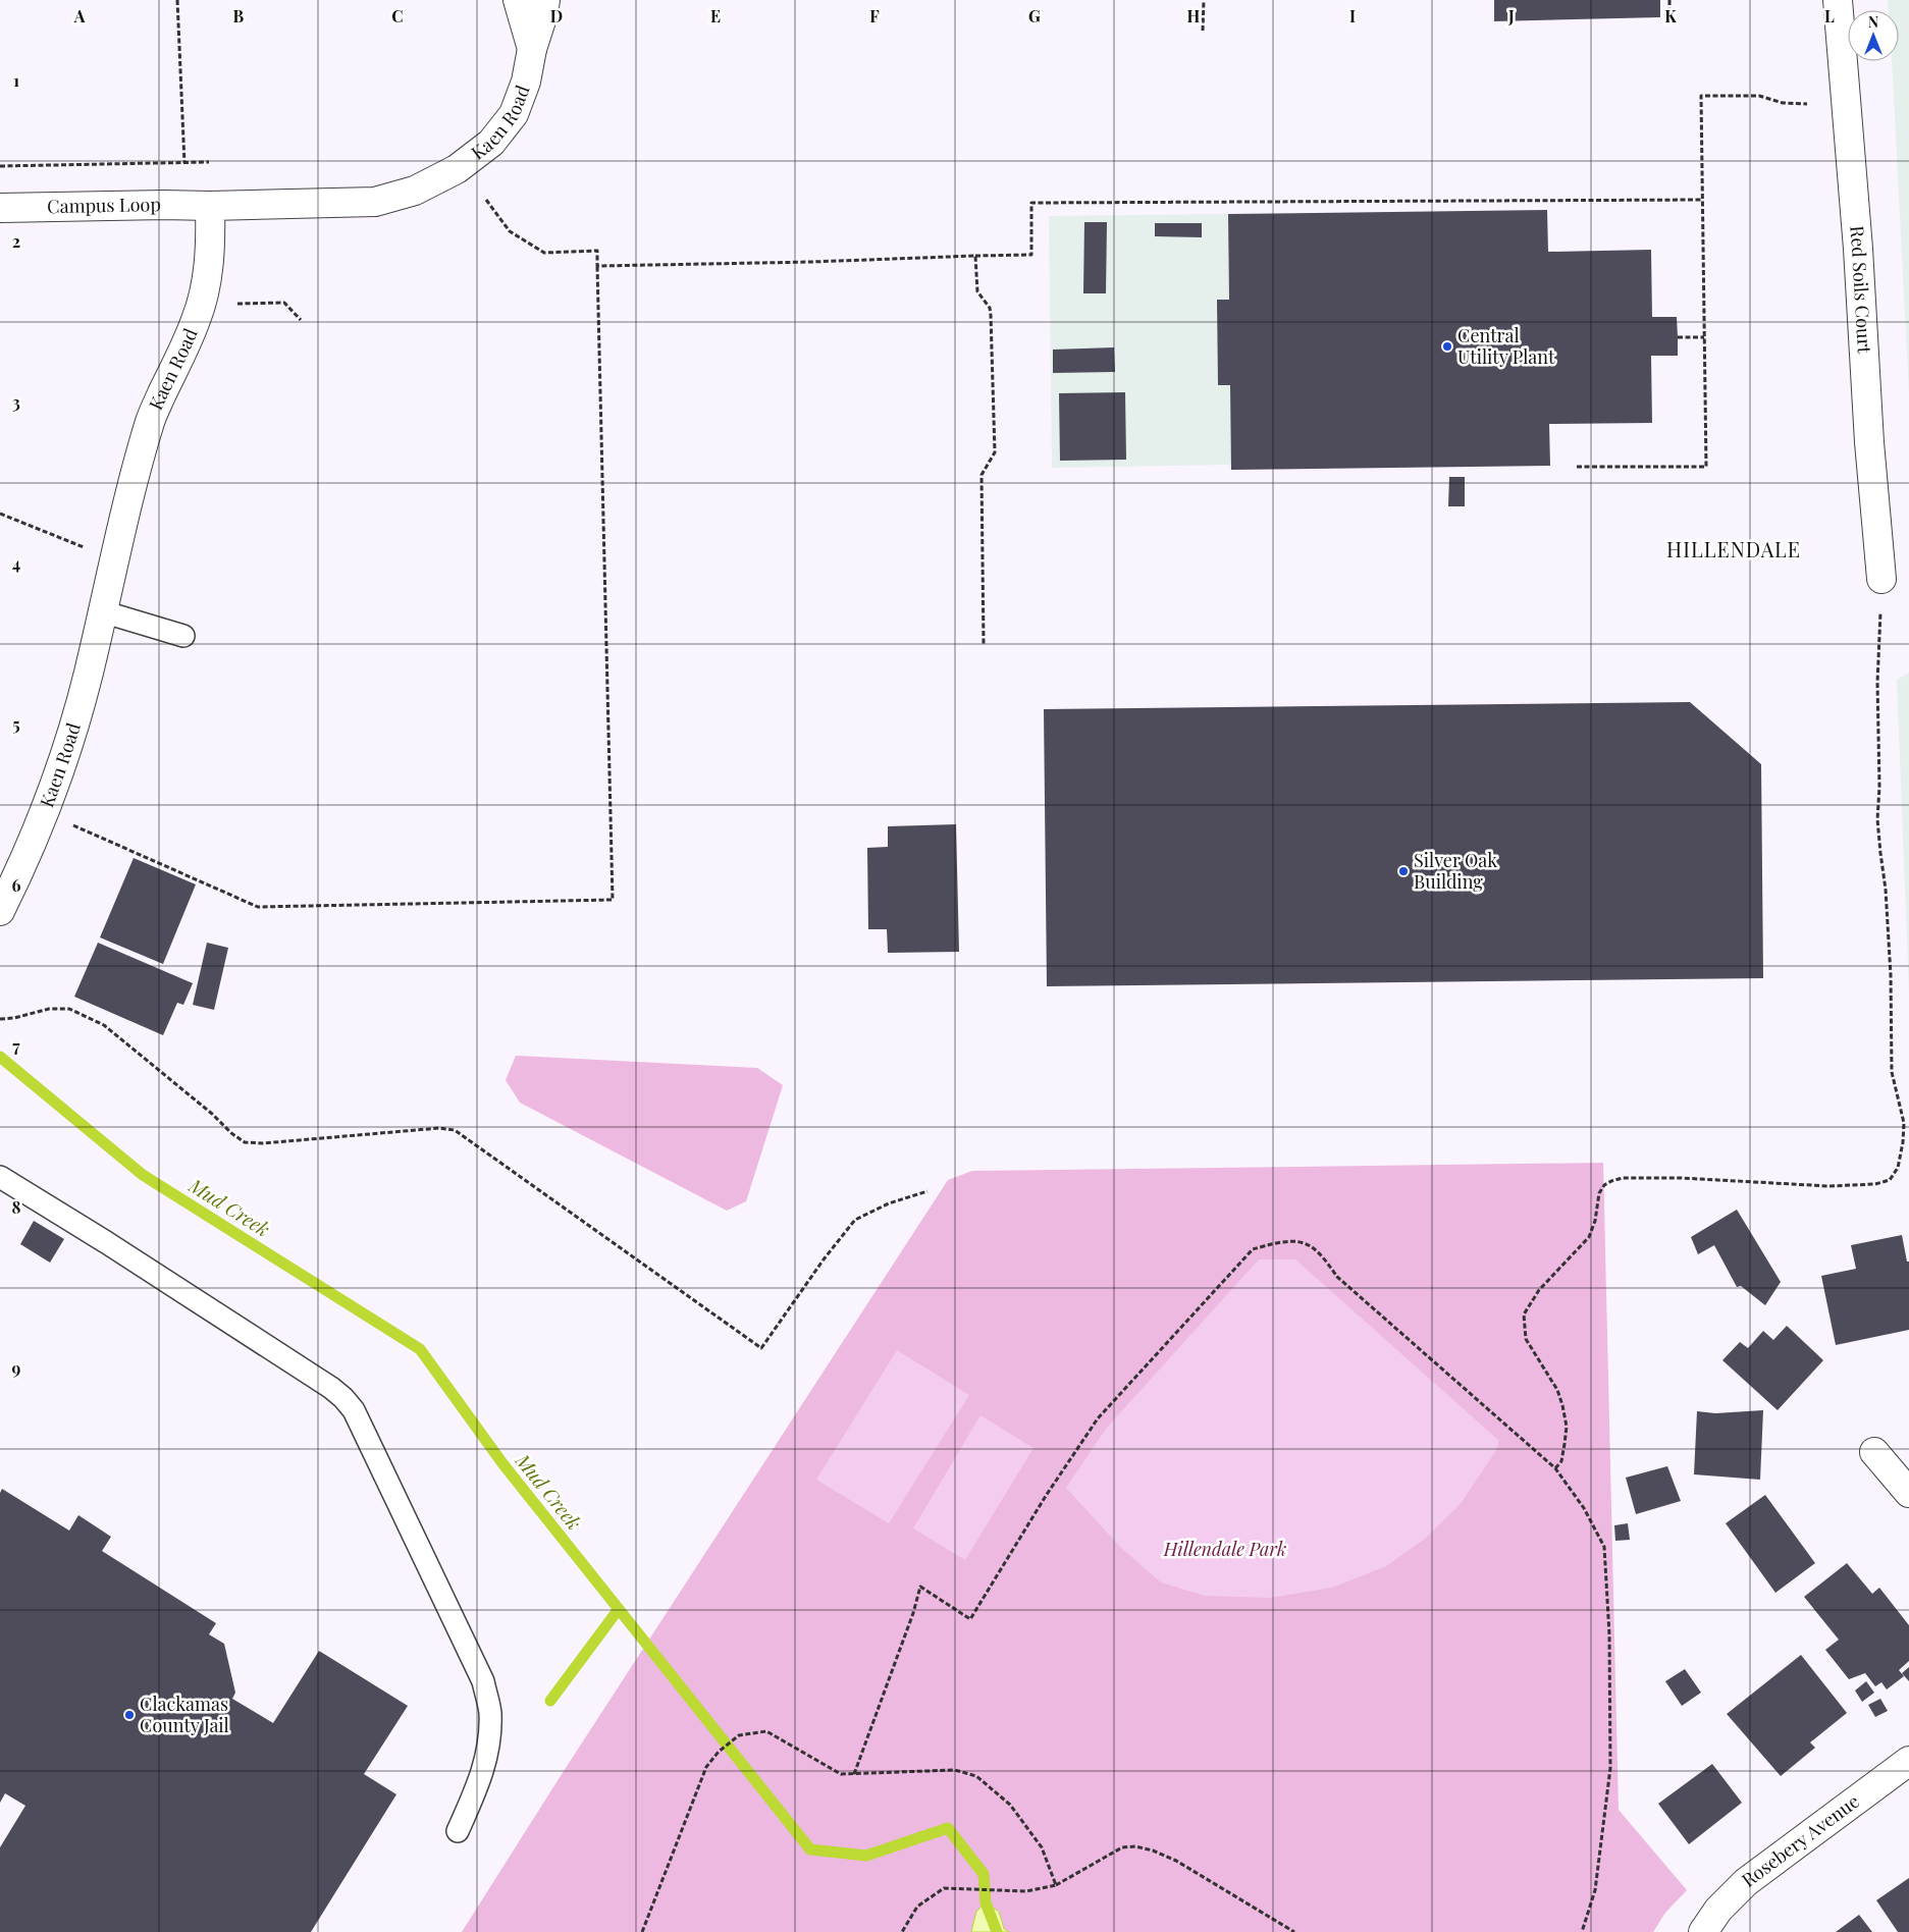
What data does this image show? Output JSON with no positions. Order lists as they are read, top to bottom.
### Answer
{
  "streets": {
    "street": [
      "Kaen Road",
      "Campus Loop",
      "Red Soils Court",
      "Rosebery Avenue"
    ]
  },
  "crossings": [
    ["Kaen Road", "Campus Loop"]
  ],
  "districts": ["HILLENDALE"],
  "water": ["Mud Creek"],
  "parks": ["Hillendale Park"],
  "places": ["Central Utility Plant", "Silver Oak Building", "Clackamas County Jail"],
  "north": "top",
  "grid": {
    "columns": [
      "A",
      "B",
      "C",
      "D",
      "E",
      "F",
      "G",
      "H",
      "I",
      "J",
      "K",
      "L"
    ],
    "rows": [
      "1",
      "2",
      "3",
      "4",
      "5",
      "6",
      "7",
      "8",
      "9"
    ]
  }
}
